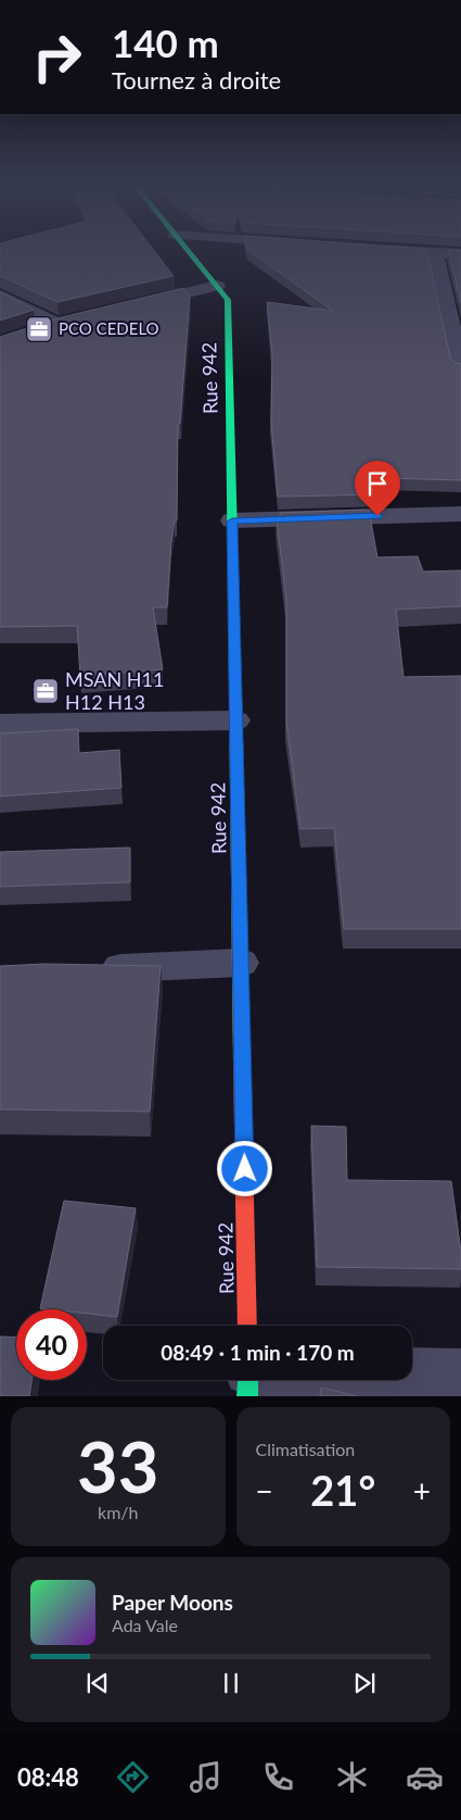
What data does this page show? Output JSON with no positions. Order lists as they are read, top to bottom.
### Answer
{
  "streets": {
    "street": ["Rue 942"]
  },
  "places": {
    "office": ["PCO CEDELO", "MSAN H11 H12 H13"]
  },
  "page": {
    "turn": ["140 m", "Tournez à droite"],
    "limit": "40",
    "trip": "08:49 · 1 min · 170 m",
    "tile": [
      ["33", "km/h"],
      "Climatisation"
    ],
    "heat": ["−", "21°", "+"],
    "song": ["Paper Moons", "Ada Vale"],
    "tabs": "08:48"
  }
}
